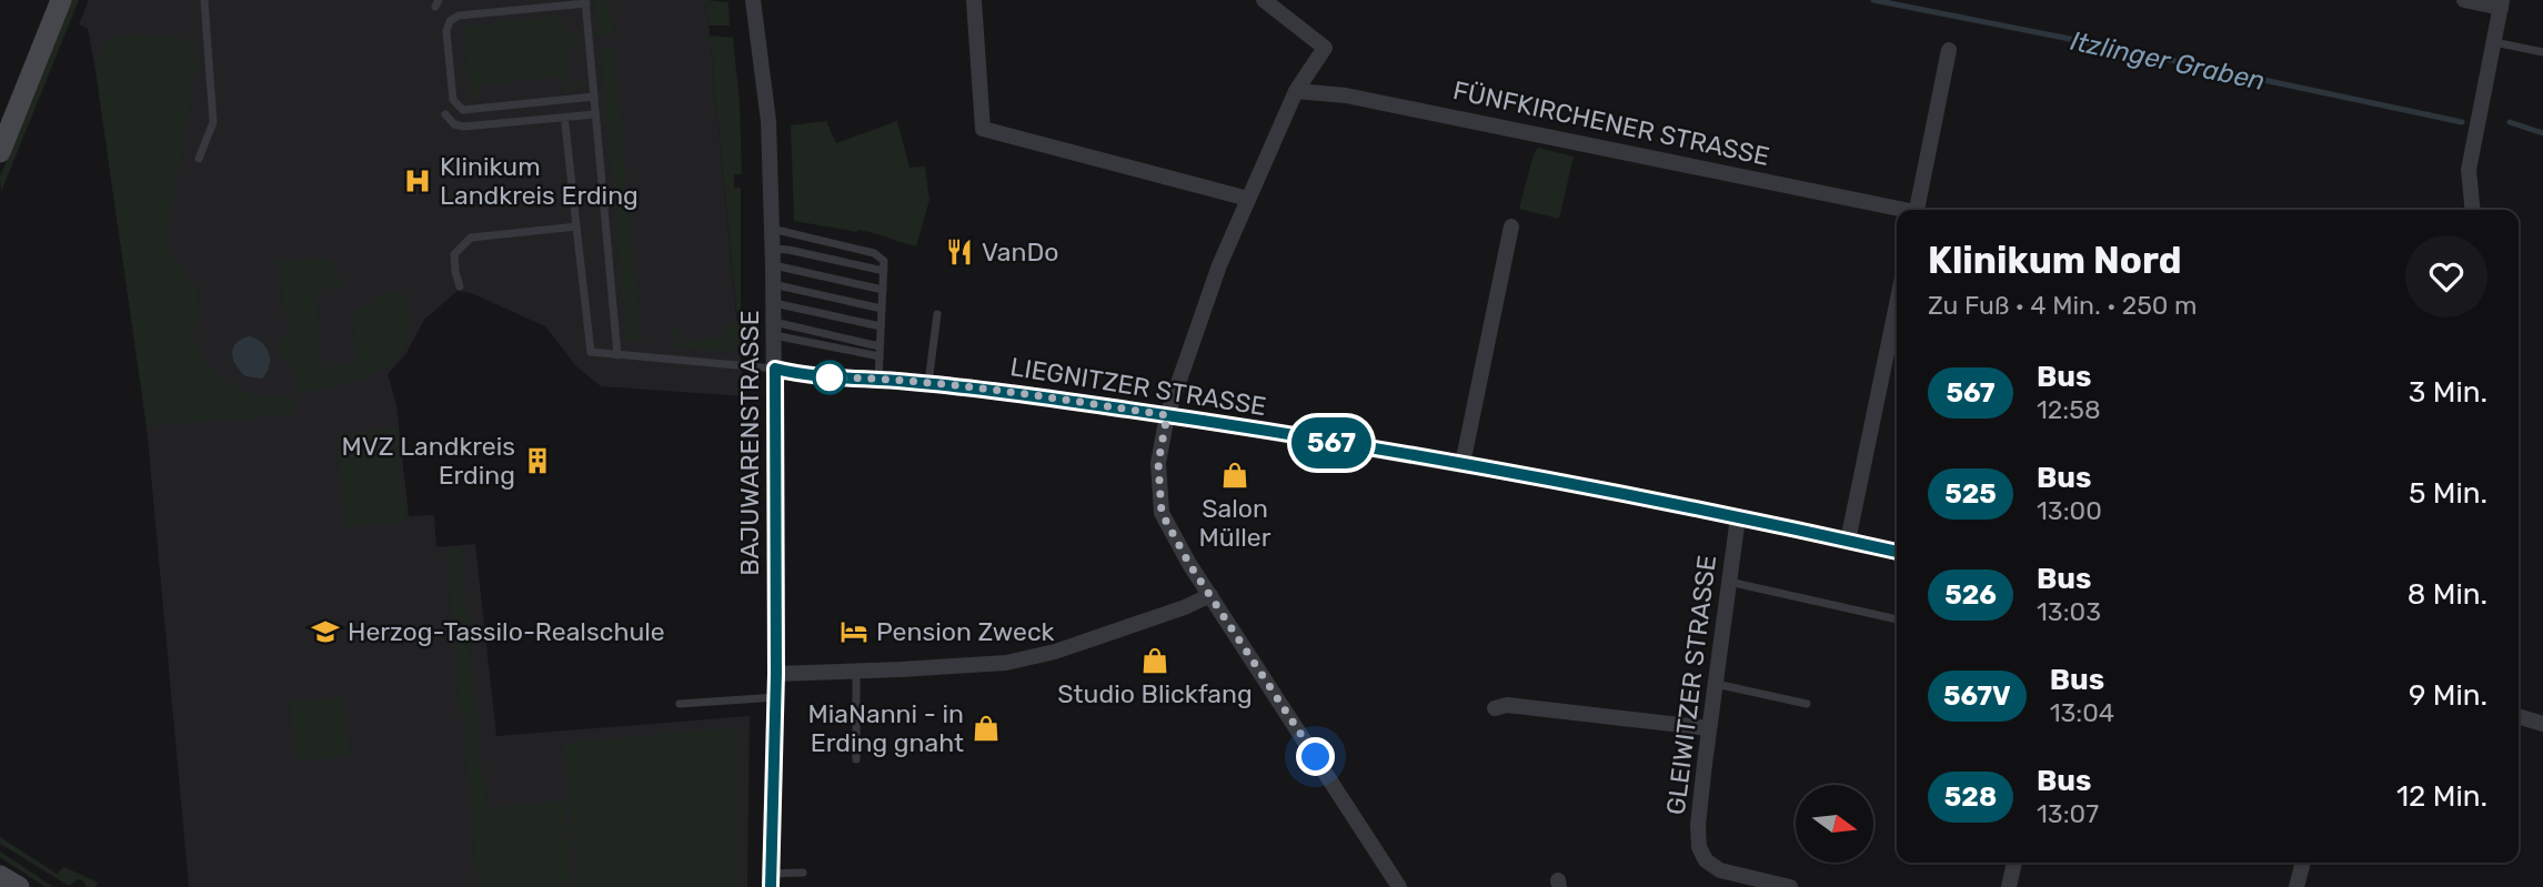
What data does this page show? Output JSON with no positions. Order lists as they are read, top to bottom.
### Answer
{
  "streets": {
    "street": [
      "FÜNFKIRCHENER STRASSE",
      "LIEGNITZER STRASSE",
      "BAJUWARENSTRASSE",
      "GLEIWITZER STRASSE"
    ]
  },
  "crossings": [
    ["LIEGNITZER STRASSE", "BAJUWARENSTRASSE"],
    ["LIEGNITZER STRASSE", "GLEIWITZER STRASSE"]
  ],
  "water": ["Itzlinger Graben"],
  "places": {
    "hospital": ["Klinikum Landkreis Erding"],
    "restaurant": ["VanDo"],
    "building": ["MVZ Landkreis Erding"],
    "shop": ["Salon Müller", "Studio Blickfang", "MiaNanni - in Erding gnaht"],
    "school or university": ["Herzog-Tassilo-Realschule"],
    "hotel": ["Pension Zweck"]
  },
  "lines": ["bus line 567"],
  "north": "right",
  "page": {
    "on_map": "567",
    "heading": ["Klinikum Nord", "Zu Fuß · 4 Min. · 250 m"],
    "list": [
      {
        "mark": "567",
        "name": "Bus",
        "note": "12:58",
        "value": "3 Min."
      },
      {
        "mark": "525",
        "name": "Bus",
        "note": "13:00",
        "value": "5 Min."
      },
      {
        "mark": "526",
        "name": "Bus",
        "note": "13:03",
        "value": "8 Min."
      },
      {
        "mark": "567V",
        "name": "Bus",
        "note": "13:04",
        "value": "9 Min."
      },
      {
        "mark": "528",
        "name": "Bus",
        "note": "13:07",
        "value": "12 Min."
      }
    ]
  }
}
